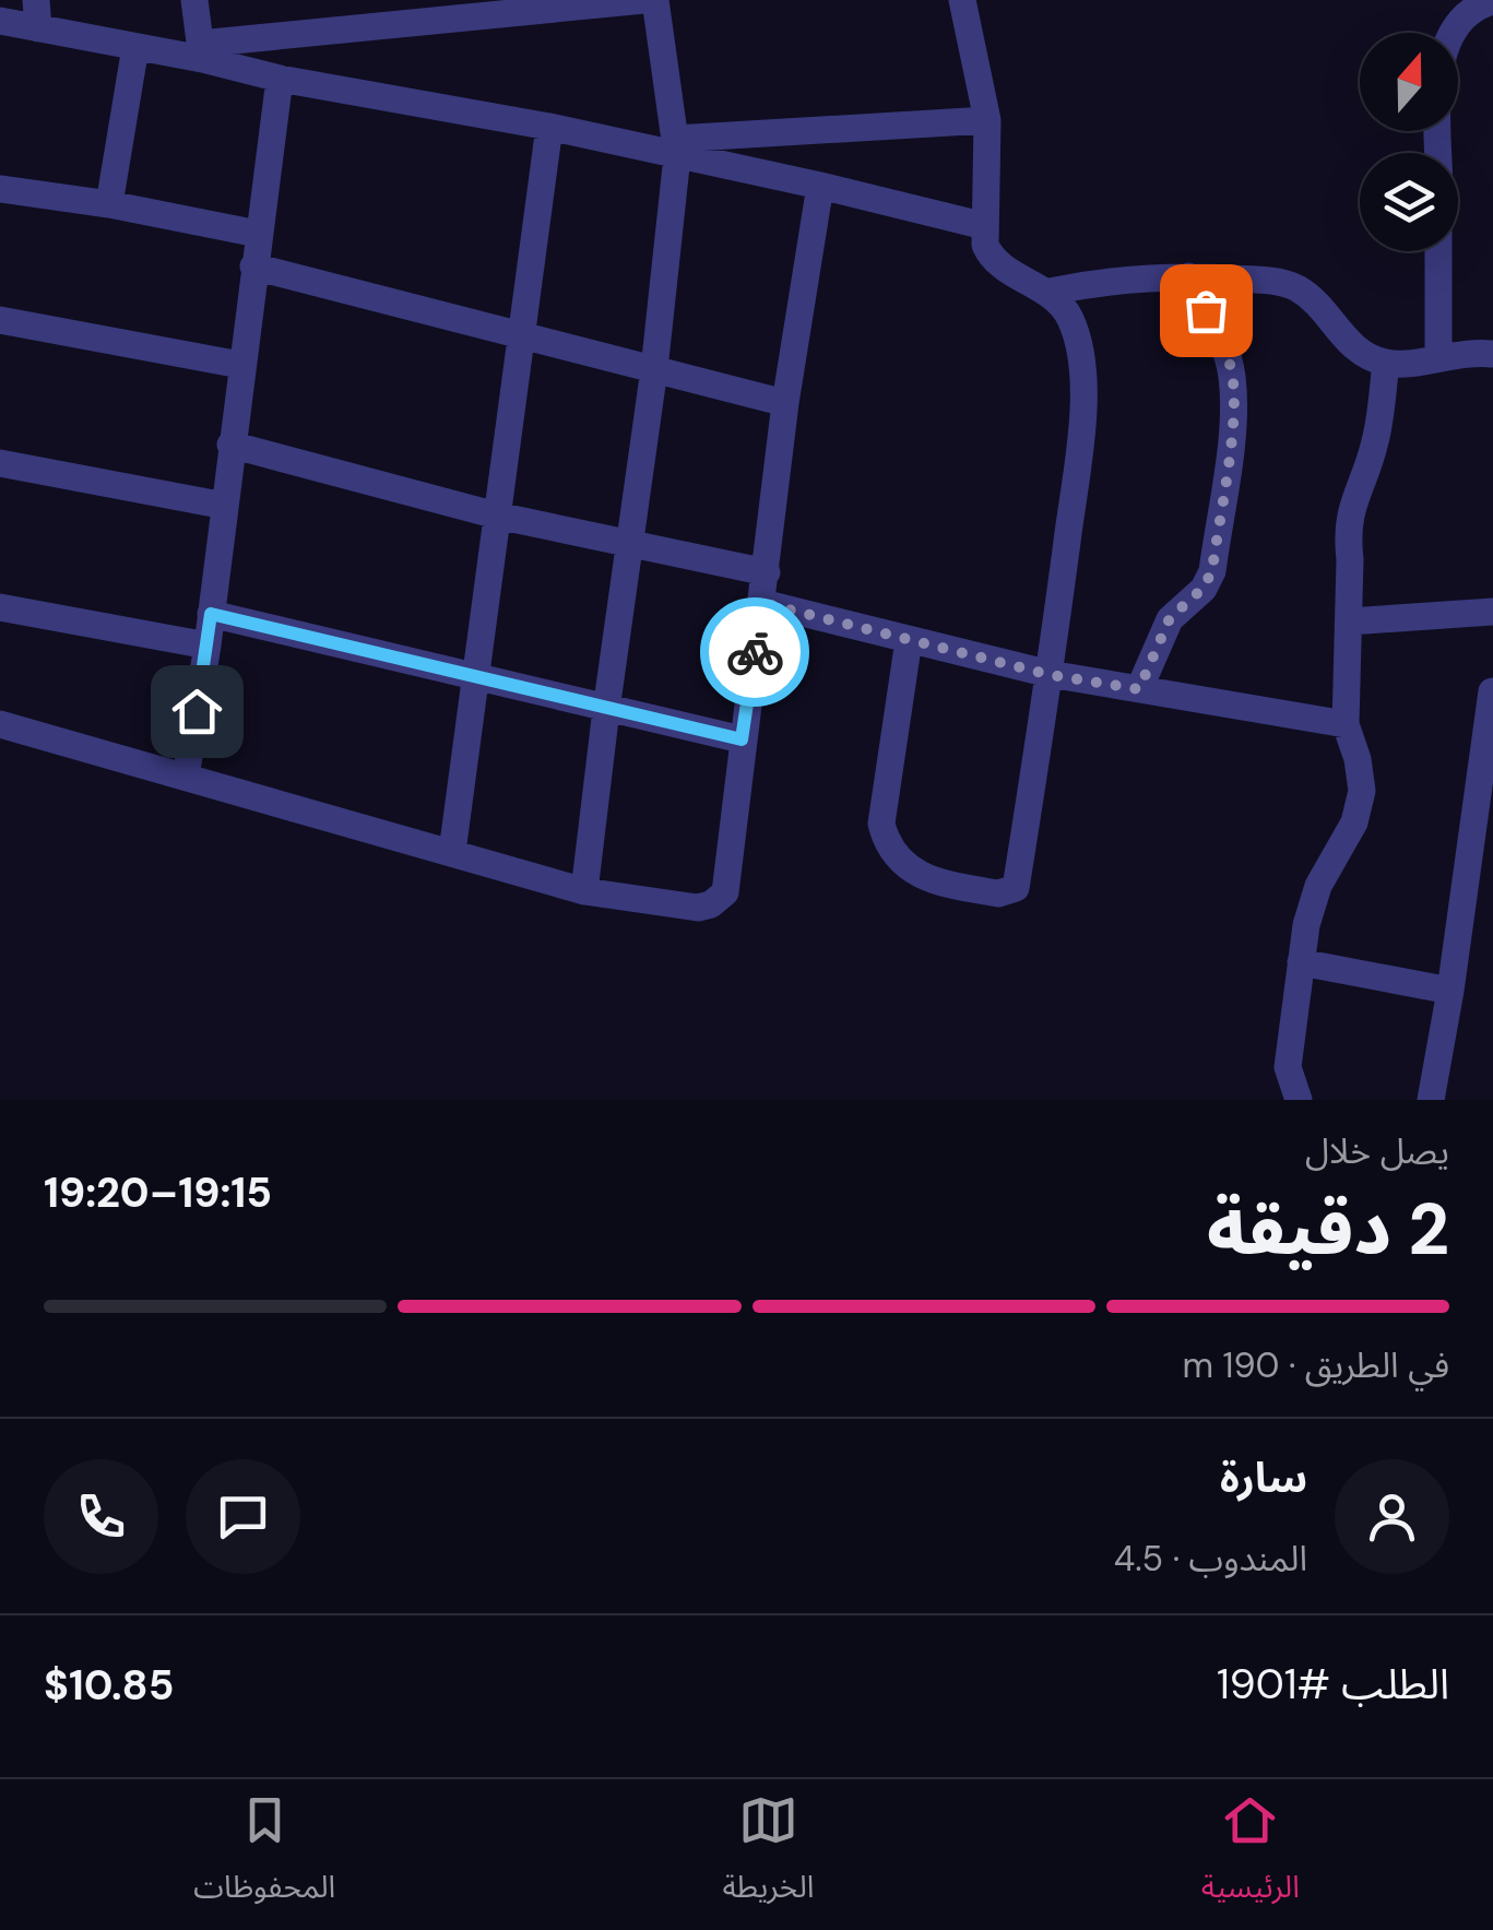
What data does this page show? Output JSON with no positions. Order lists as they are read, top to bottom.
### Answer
{
  "north": "top",
  "page": {
    "heading": ["2 دقيقة", "يصل خلال", "19:15–19:20"],
    "panel": [
      "سارة",
      "المندوب · 4.5",
      "الطلب #1901",
      "$10.85"
    ],
    "bar": "في الطريق · 190 m",
    "tabs": ["الرئيسية", "الخريطة", "المحفوظات"]
  }
}
